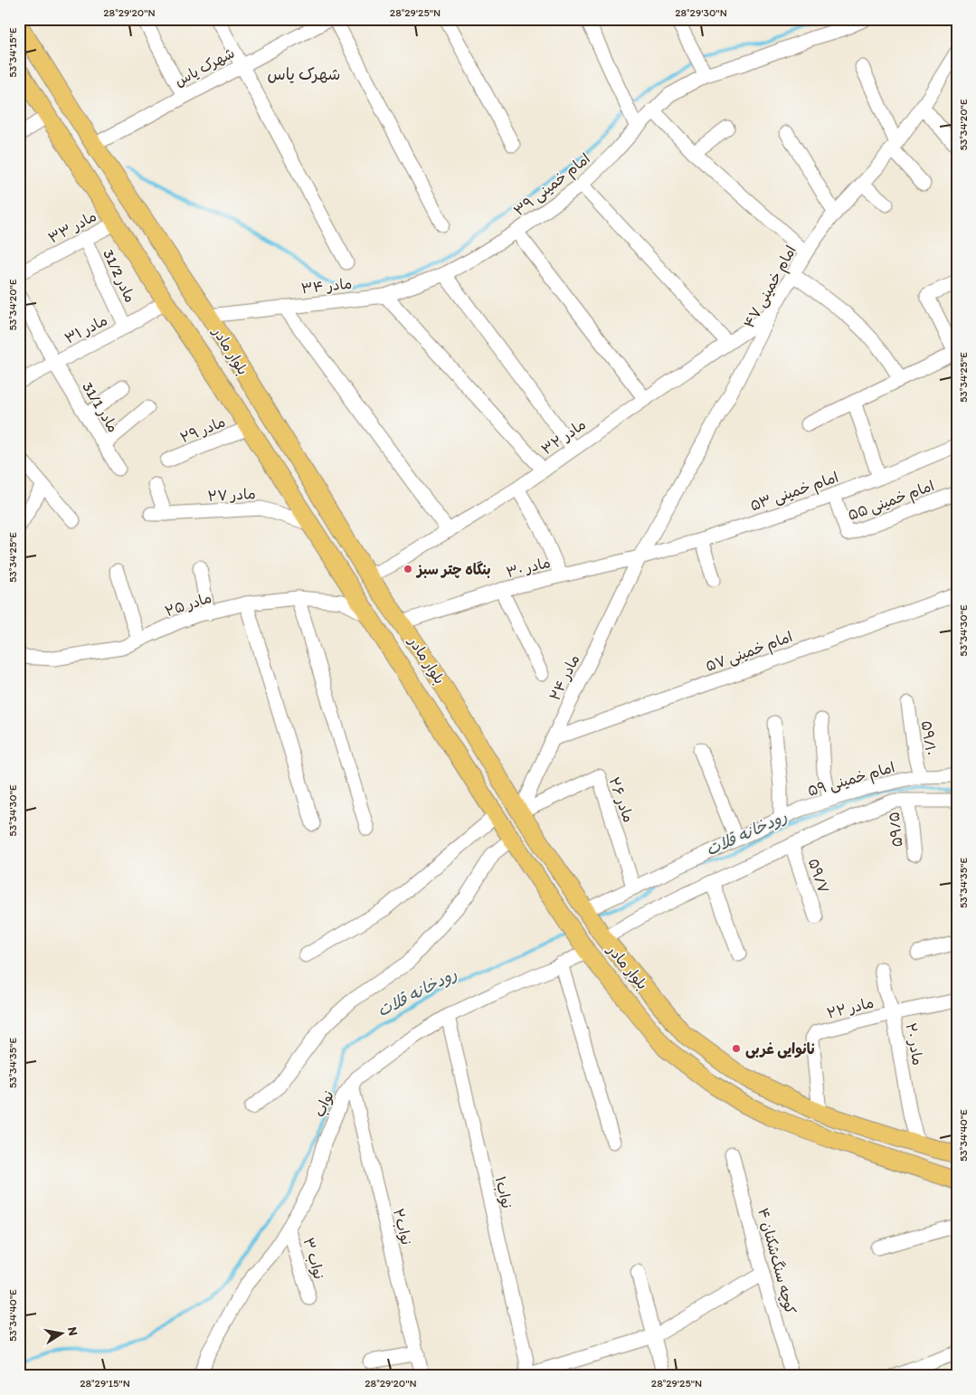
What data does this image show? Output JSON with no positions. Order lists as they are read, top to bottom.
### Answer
{
  "streets": {
    "main road": ["بلوار مادر"],
    "street": [
      "شهرک یاس",
      "امام خمینی ۳۹",
      "مادر ۳۳",
      "مادر 31/2",
      "مادر ۳۴",
      "امام خمینی ۴۷",
      "مادر ۳۱",
      "مادر 31/1",
      "مادر ۲۹",
      "مادر ۳۲",
      "امام خمینی ۵۳",
      "مادر ۲۷",
      "امام خمینی ۵۵",
      "مادر ۳۰",
      "مادر ۲۵",
      "امام خمینی ۵۷",
      "مادر ۲۴",
      "۵۹/۱۰",
      "امام خمینی ۵۹",
      "مادر ۲۶",
      "۵۹/۵",
      "۵۹/۷",
      "مادر ۲۲",
      "مادر ۲۰",
      "نواب",
      "نواب۱",
      "نواب۲",
      "نواب ۳",
      "کوچه سنگ‌شکنان ۴"
    ]
  },
  "crossings": [
    ["شهرک یاس", "بلوار مادر"],
    ["امام خمینی ۳۹", "مادر ۳۴"],
    ["مادر ۳۳", "مادر 31/2"],
    ["مادر ۳۳", "بلوار مادر"],
    ["مادر 31/2", "مادر ۳۱"],
    ["مادر ۳۴", "بلوار مادر"],
    ["امام خمینی ۴۷", "مادر ۳۲"],
    ["امام خمینی ۴۷", "امام خمینی ۵۳"],
    ["امام خمینی ۴۷", "مادر ۳۰"],
    ["امام خمینی ۴۷", "مادر ۲۴"],
    ["مادر ۳۱", "بلوار مادر"],
    ["مادر ۳۱", "مادر 31/1"],
    ["بلوار مادر", "مادر ۲۹"],
    ["بلوار مادر", "مادر ۳۲"],
    ["بلوار مادر", "مادر ۲۷"],
    ["بلوار مادر", "مادر ۳۰"],
    ["بلوار مادر", "مادر ۲۵"],
    ["بلوار مادر", "مادر ۲۴"],
    ["بلوار مادر", "امام خمینی ۵۹"],
    ["بلوار مادر", "مادر ۲۶"],
    ["بلوار مادر", "مادر ۲۲"],
    ["بلوار مادر", "مادر ۲۰"],
    ["بلوار مادر", "نواب"],
    ["امام خمینی ۵۳", "امام خمینی ۵۵"],
    ["امام خمینی ۵۳", "مادر ۳۰"],
    ["امام خمینی ۵۳", "مادر ۲۴"],
    ["مادر ۳۰", "مادر ۲۴"],
    ["امام خمینی ۵۷", "مادر ۲۴"],
    ["مادر ۲۴", "مادر ۲۶"],
    ["۵۹/۱۰", "امام خمینی ۵۹"],
    ["امام خمینی ۵۹", "مادر ۲۶"],
    ["مادر ۲۲", "مادر ۲۰"],
    ["نواب", "نواب۱"],
    ["نواب", "نواب۲"],
    ["نواب", "نواب ۳"]
  ],
  "districts": ["شهرک یاس"],
  "water": ["رودخانه قلات"],
  "places": ["بنگاه چتر سبز", "نانوایی غربی"],
  "north": "right",
  "coordinates": [
    "28°29'20\"N",
    "28°29'25\"N",
    "28°29'30\"N",
    "53°34'15\"E",
    "53°34'20\"E",
    "53°34'25\"E",
    "53°34'30\"E",
    "53°34'35\"E",
    "53°34'40\"E",
    "28°29'15\"N"
  ]
}
